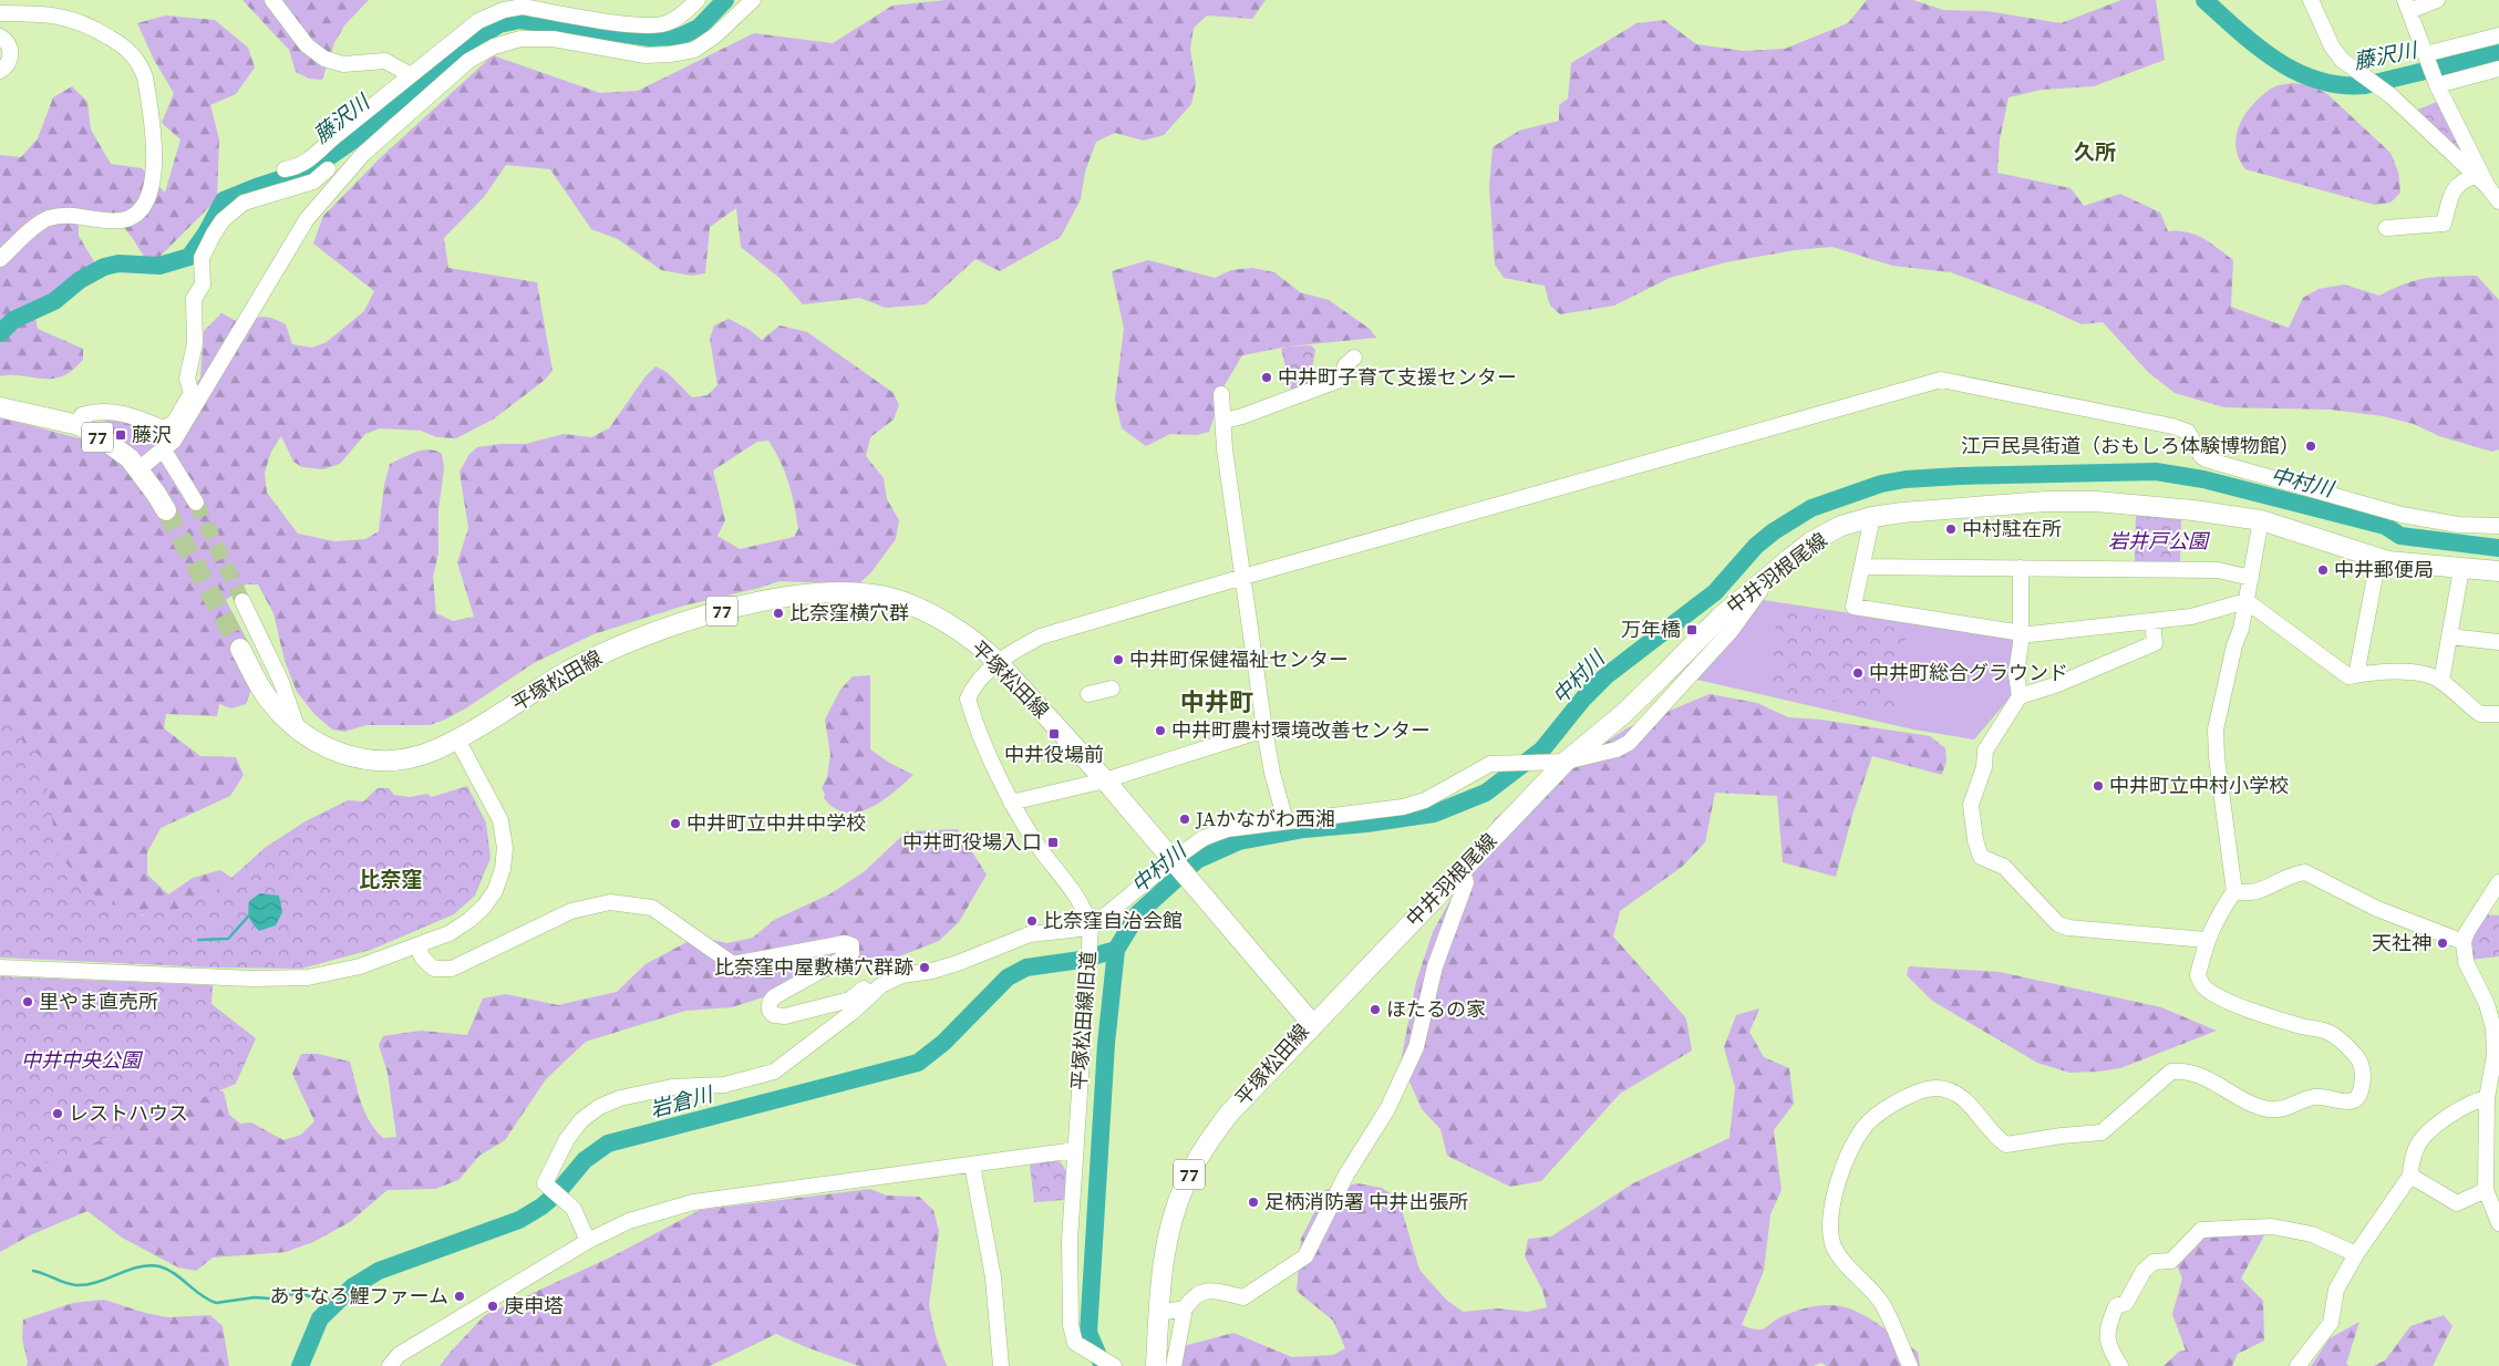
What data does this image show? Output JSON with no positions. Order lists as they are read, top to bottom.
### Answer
{
  "streets": {
    "main road": ["77", "中井羽根尾線", "平塚松田線"],
    "street": ["平塚松田線旧道"]
  },
  "crossings": [
    ["中井羽根尾線", "平塚松田線"],
    ["平塚松田線", "平塚松田線旧道"]
  ],
  "districts": ["久所", "中井町", "比奈窪"],
  "water": ["藤沢川", "中村川", "岩倉川"],
  "parks": ["岩井戸公園", "中井中央公園"],
  "places": {
    "other": [
      "中井町子育て支援センター",
      "江戸民具街道（おもしろ体験博物館）",
      "中村駐在所",
      "中井郵便局",
      "比奈窪横穴群",
      "中井町保健福祉センター",
      "中井町総合グラウンド",
      "中井町農村環境改善センター",
      "中井町立中村小学校",
      "JAかながわ西湘",
      "中井町立中井中学校",
      "比奈窪自治会館",
      "天社神",
      "比奈窪中屋敷横穴群跡",
      "里やま直売所",
      "ほたるの家",
      "レストハウス",
      "足柄消防署 中井出張所",
      "あすなろ鯉ファーム",
      "庚申塔"
    ],
    "transit": [
      "藤沢",
      "万年橋",
      "中井役場前",
      "中井町役場入口"
    ]
  }
}
